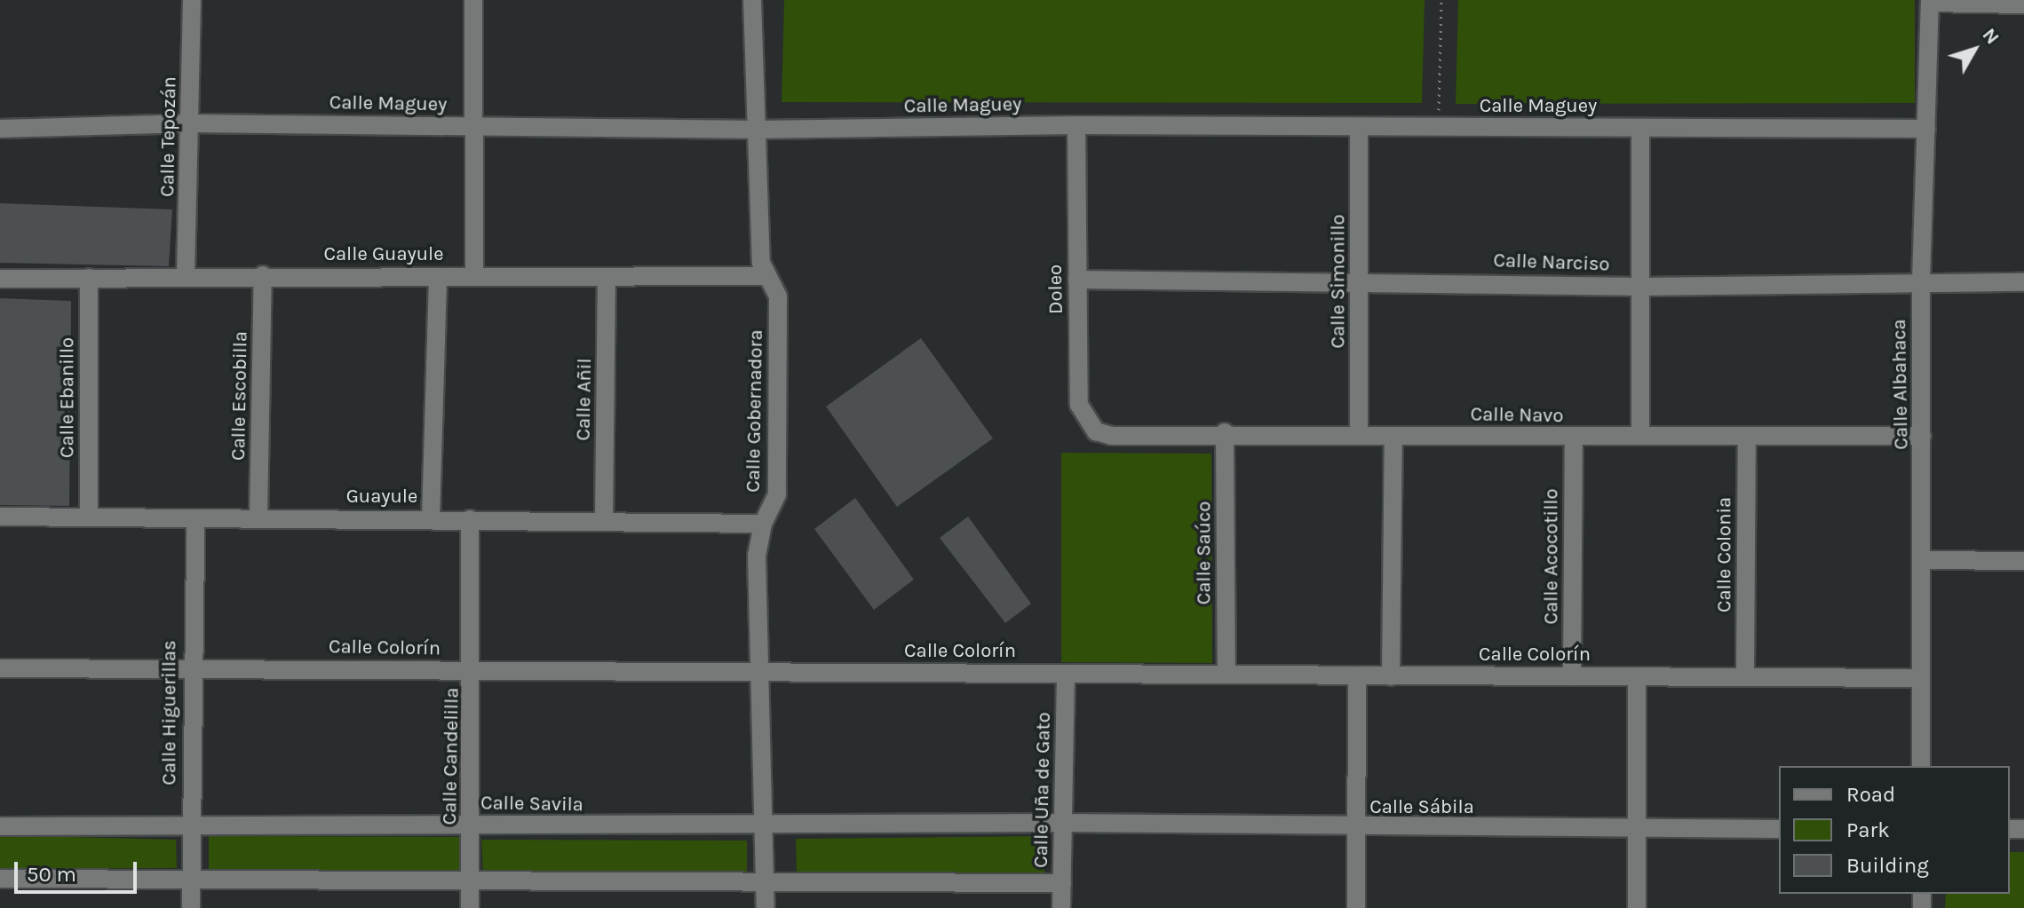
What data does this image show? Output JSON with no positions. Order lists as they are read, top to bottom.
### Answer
{
  "streets": {
    "street": [
      "Calle Maguey",
      "Calle Tepozán",
      "Calle Guayule",
      "Calle Narciso",
      "Calle Simonillo",
      "Doleo",
      "Calle Albahaca",
      "Calle Escobilla",
      "Calle Ebanillo",
      "Calle Añil",
      "Calle Gobernadora",
      "Calle Navo",
      "Guayule",
      "Calle Saúco",
      "Calle Colonia",
      "Calle Acocotillo",
      "Calle Colorín",
      "Calle Higuerillas",
      "Calle Candelilla",
      "Calle Uña de Gato",
      "Calle Savila",
      "Calle Sábila"
    ]
  },
  "crossings": [
    ["Calle Maguey", "Calle Tepozán"],
    ["Calle Maguey", "Calle Simonillo"],
    ["Calle Maguey", "Doleo"],
    ["Calle Maguey", "Calle Albahaca"],
    ["Calle Maguey", "Calle Gobernadora"],
    ["Calle Tepozán", "Calle Guayule"],
    ["Calle Guayule", "Calle Escobilla"],
    ["Calle Guayule", "Calle Ebanillo"],
    ["Calle Guayule", "Calle Añil"],
    ["Calle Guayule", "Calle Gobernadora"],
    ["Calle Narciso", "Calle Simonillo"],
    ["Calle Narciso", "Doleo"],
    ["Calle Narciso", "Calle Albahaca"],
    ["Calle Simonillo", "Calle Navo"],
    ["Doleo", "Calle Navo"],
    ["Calle Albahaca", "Calle Navo"],
    ["Calle Albahaca", "Calle Colorín"],
    ["Calle Escobilla", "Guayule"],
    ["Calle Ebanillo", "Guayule"],
    ["Calle Añil", "Guayule"],
    ["Calle Gobernadora", "Guayule"],
    ["Calle Gobernadora", "Calle Colorín"],
    ["Calle Gobernadora", "Calle Savila"],
    ["Calle Navo", "Calle Saúco"],
    ["Calle Navo", "Calle Colonia"],
    ["Calle Navo", "Calle Acocotillo"],
    ["Guayule", "Calle Higuerillas"],
    ["Guayule", "Calle Candelilla"],
    ["Calle Saúco", "Calle Colorín"],
    ["Calle Colonia", "Calle Colorín"],
    ["Calle Acocotillo", "Calle Colorín"],
    ["Calle Colorín", "Calle Higuerillas"],
    ["Calle Colorín", "Calle Candelilla"],
    ["Calle Colorín", "Calle Uña de Gato"],
    ["Calle Higuerillas", "Calle Savila"],
    ["Calle Candelilla", "Calle Savila"],
    ["Calle Uña de Gato", "Calle Savila"],
    ["Calle Uña de Gato", "Calle Sábila"],
    ["Calle Savila", "Calle Sábila"]
  ],
  "legend": ["Road", "Park", "Building"],
  "scale_bar": "50 m",
  "north": "top right"
}
